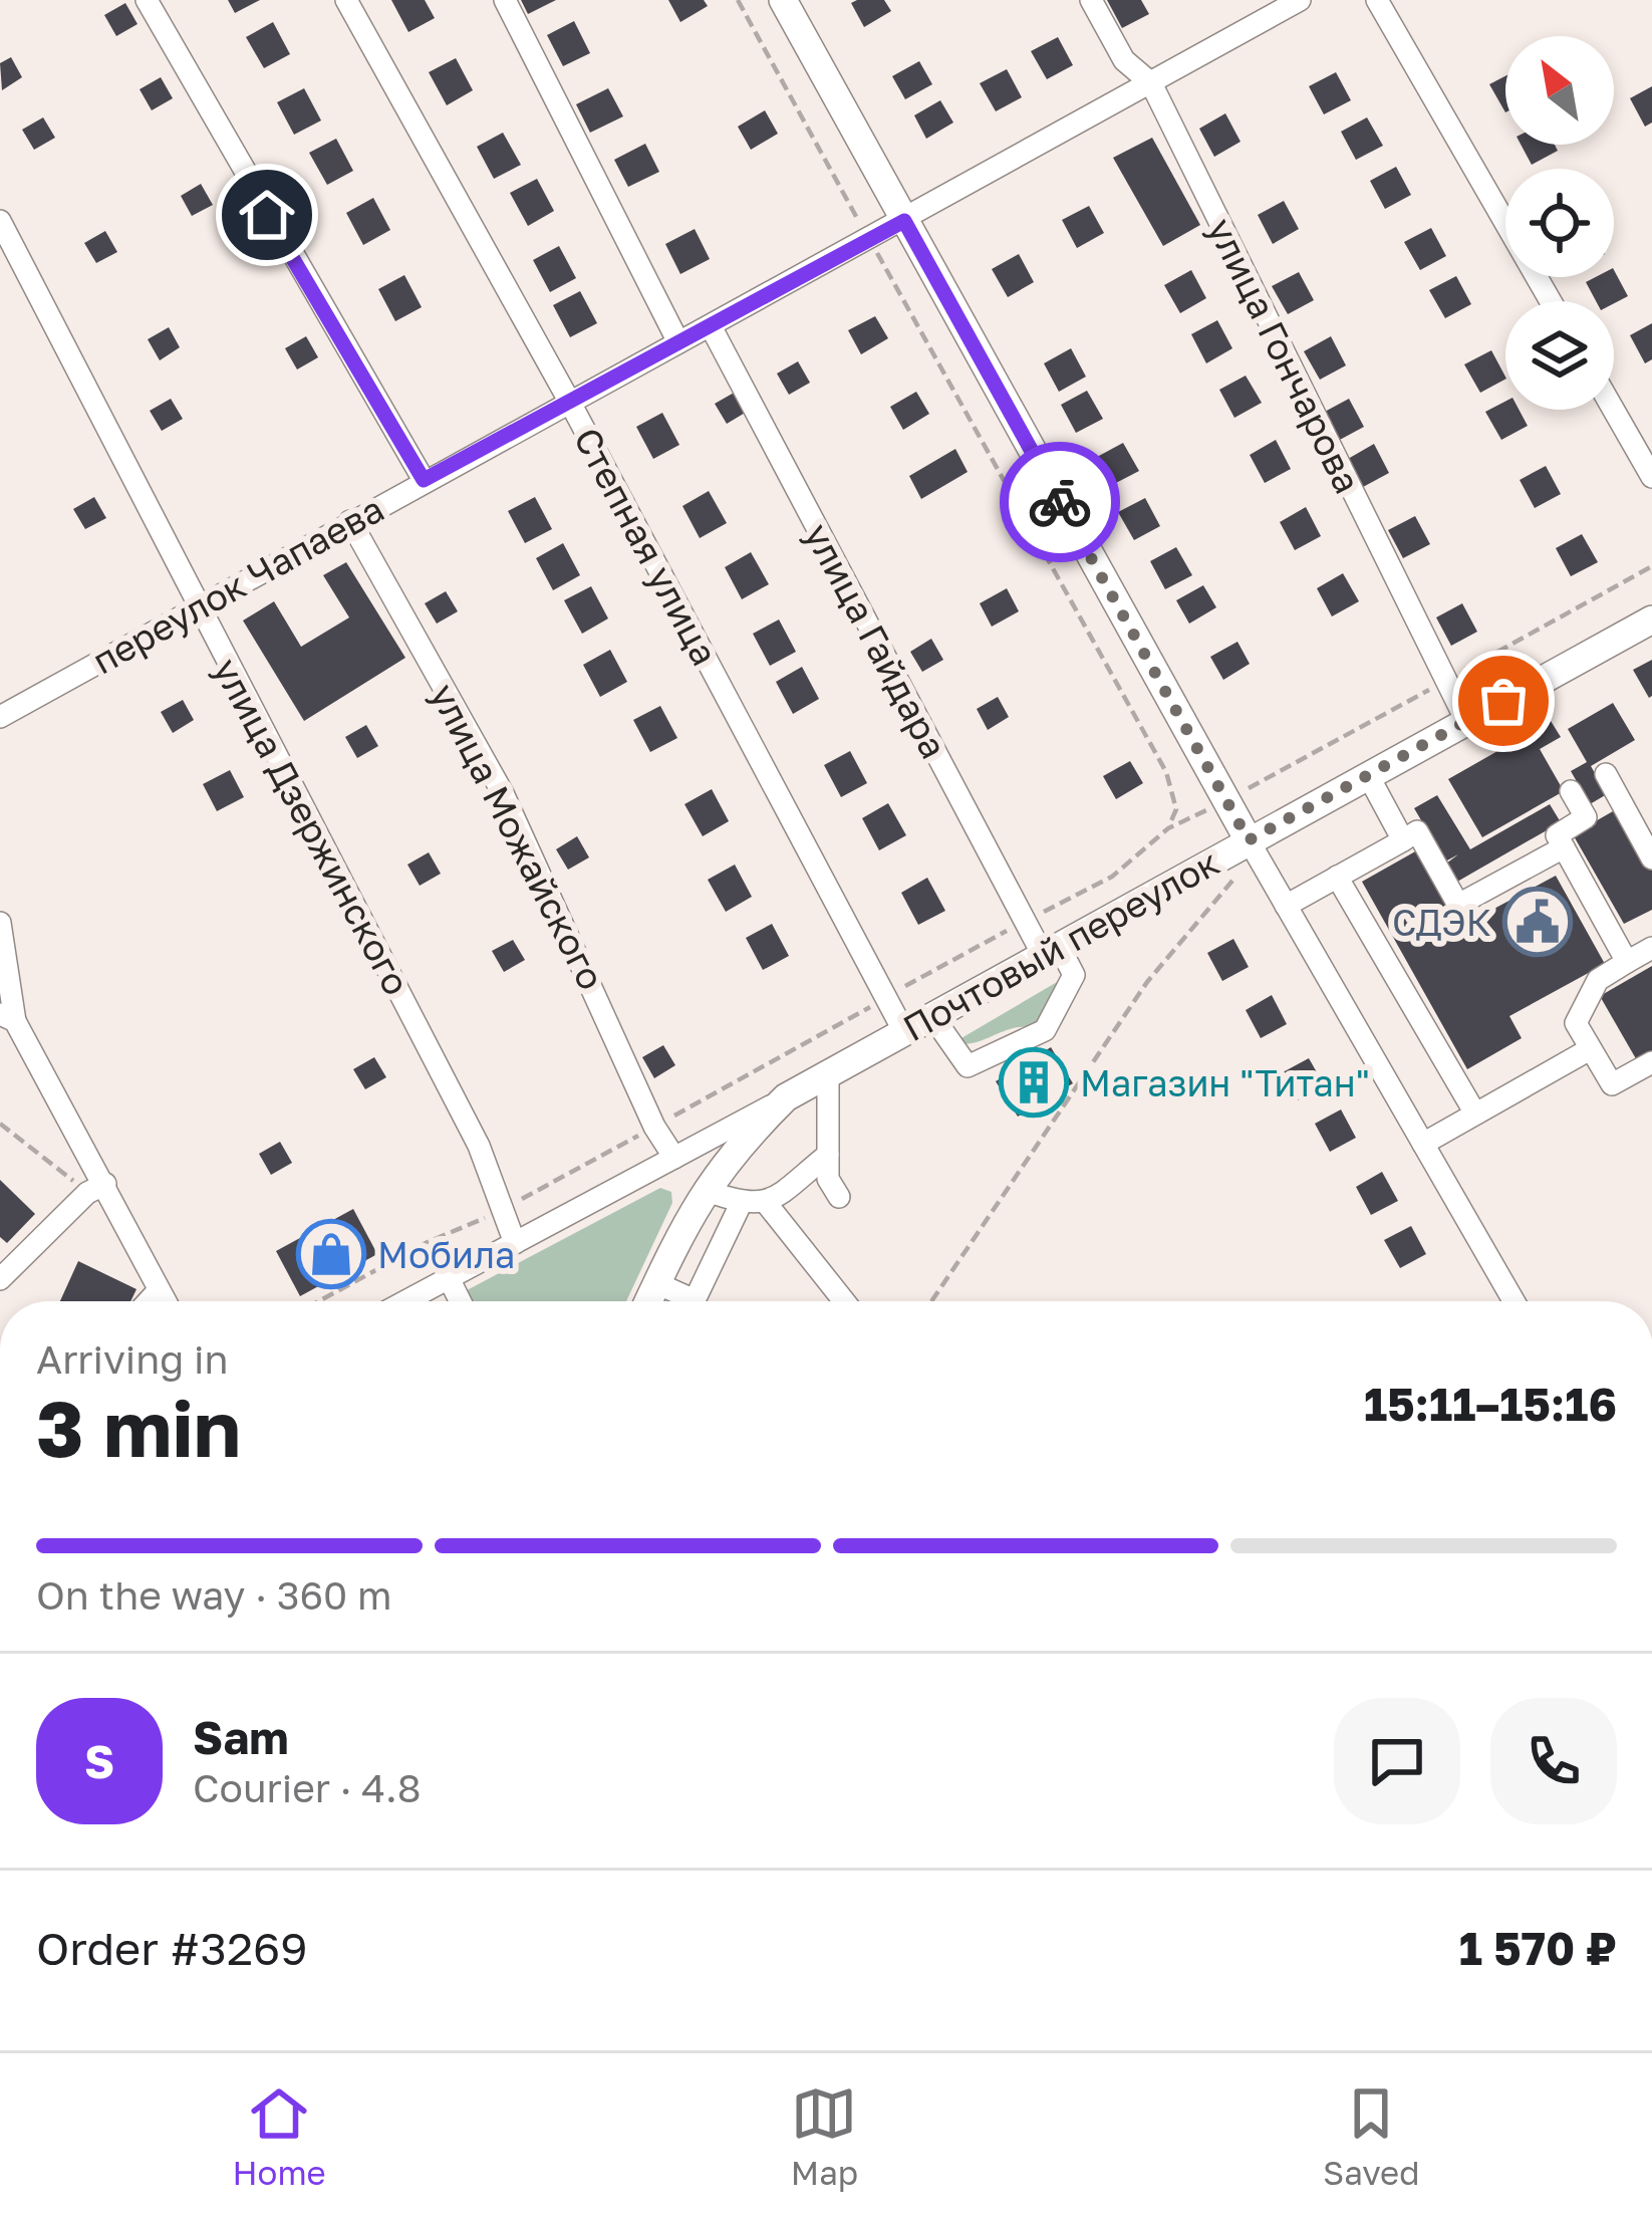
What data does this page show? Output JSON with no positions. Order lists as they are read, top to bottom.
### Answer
{
  "streets": {
    "main road": ["Почтовый переулок"],
    "street": [
      "улица Гончарова",
      "Степная улица",
      "переулок Чапаева",
      "улица Гайдара",
      "улица Дзержинского",
      "улица Можайского"
    ]
  },
  "crossings": [
    ["улица Гончарова", "переулок Чапаева"],
    ["улица Гончарова", "Почтовый переулок"],
    ["Степная улица", "переулок Чапаева"],
    ["Степная улица", "Почтовый переулок"],
    ["переулок Чапаева", "улица Гайдара"],
    ["переулок Чапаева", "улица Дзержинского"],
    ["переулок Чапаева", "улица Можайского"],
    ["улица Гайдара", "Почтовый переулок"]
  ],
  "places": {
    "public building": ["СДЭК"],
    "building": ["Магазин \"Титан\""],
    "shop": ["Мобила"]
  },
  "north": "top left",
  "page": {
    "heading": ["3 min", "Arriving in", "15:11–15:16"],
    "panel": [
      "Sam",
      "Courier · 4.8",
      "Order #3269",
      "1 570 ₽"
    ],
    "bar": "On the way · 360 m",
    "round": "S",
    "tabs": ["Home", "Map", "Saved"]
  }
}
